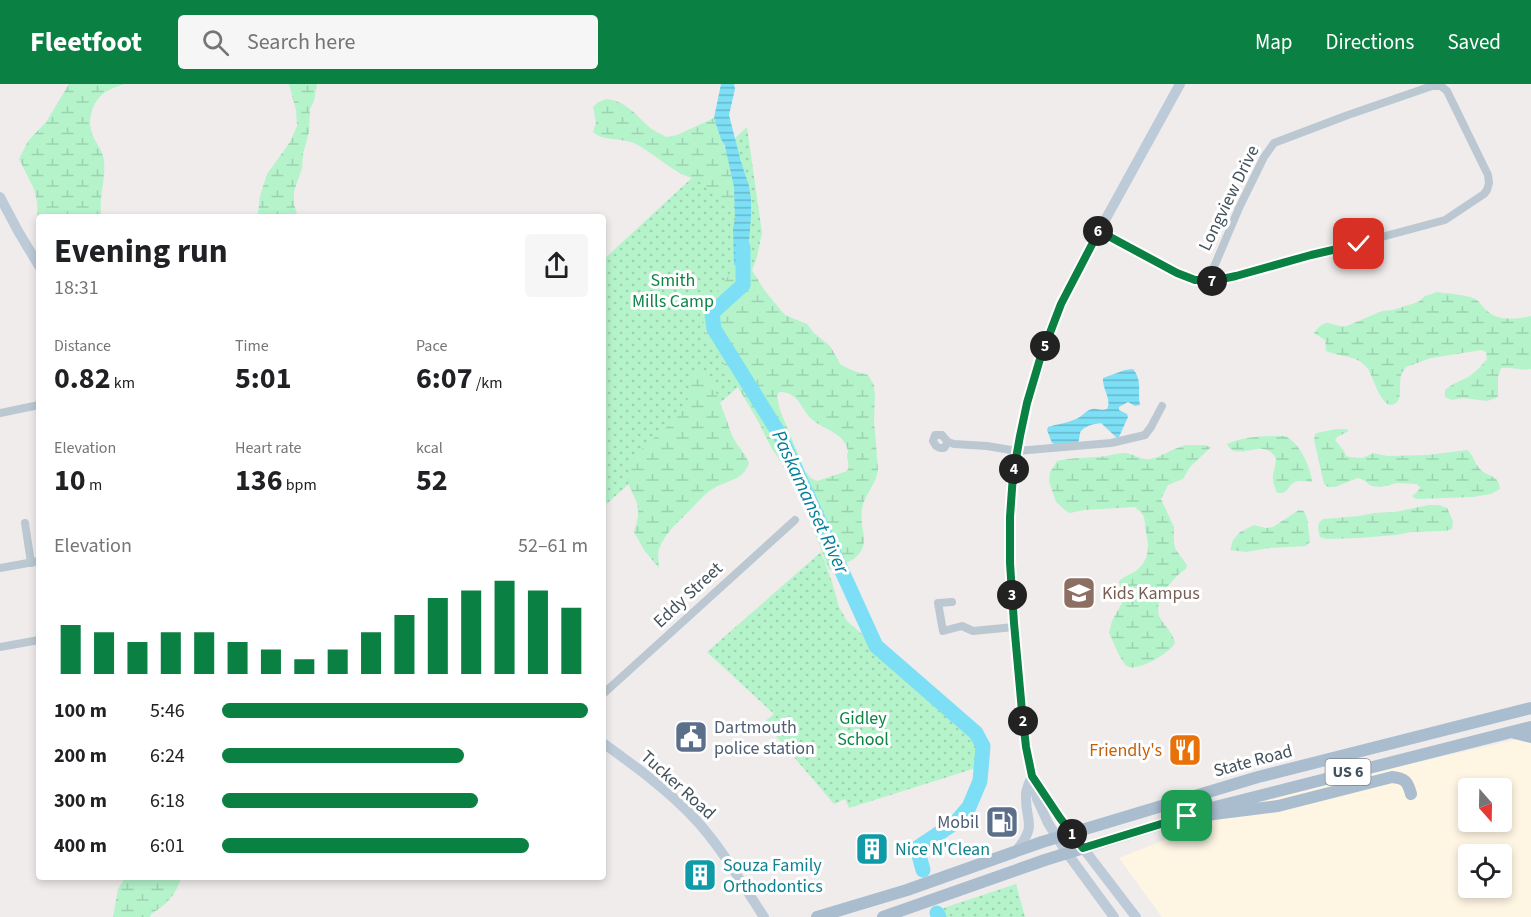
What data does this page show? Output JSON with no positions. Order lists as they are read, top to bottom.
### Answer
{
  "streets": {
    "main road": ["State Road", "US 6", "Tucker Road"],
    "street": ["Longview Drive", "Eddy Street"]
  },
  "water": ["Paskamanset River"],
  "parks": ["Smith Mills Camp", "Gidley School"],
  "places": {
    "school or university": ["Kids Kampus"],
    "public building": ["Dartmouth police station"],
    "restaurant": ["Friendly's"],
    "fuel station": ["Mobil"],
    "building": ["Nice N'Clean", "Souza Family Orthodontics"]
  },
  "north": "bottom",
  "page": {
    "header": "Fleetfoot",
    "search": "Search here",
    "nav": ["Map", "Directions", "Saved"],
    "heading": ["Evening run", "18:31"],
    "pins": [
      "6",
      "7",
      "5",
      "4",
      "3",
      "2",
      "1"
    ],
    "stats": [
      ["Distance", "0.82 km"],
      ["Time", "5:01"],
      ["Pace", "6:07 /km"],
      ["Elevation", "10 m"],
      ["Heart rate", "136 bpm"],
      ["kcal", "52"]
    ],
    "chart": ["Elevation", "52–61 m"],
    "list": [
      {
        "name": "100 m",
        "note": "5:46"
      },
      {
        "name": "200 m",
        "note": "6:24"
      },
      {
        "name": "300 m",
        "note": "6:18"
      },
      {
        "name": "400 m",
        "note": "6:01"
      }
    ]
  }
}
